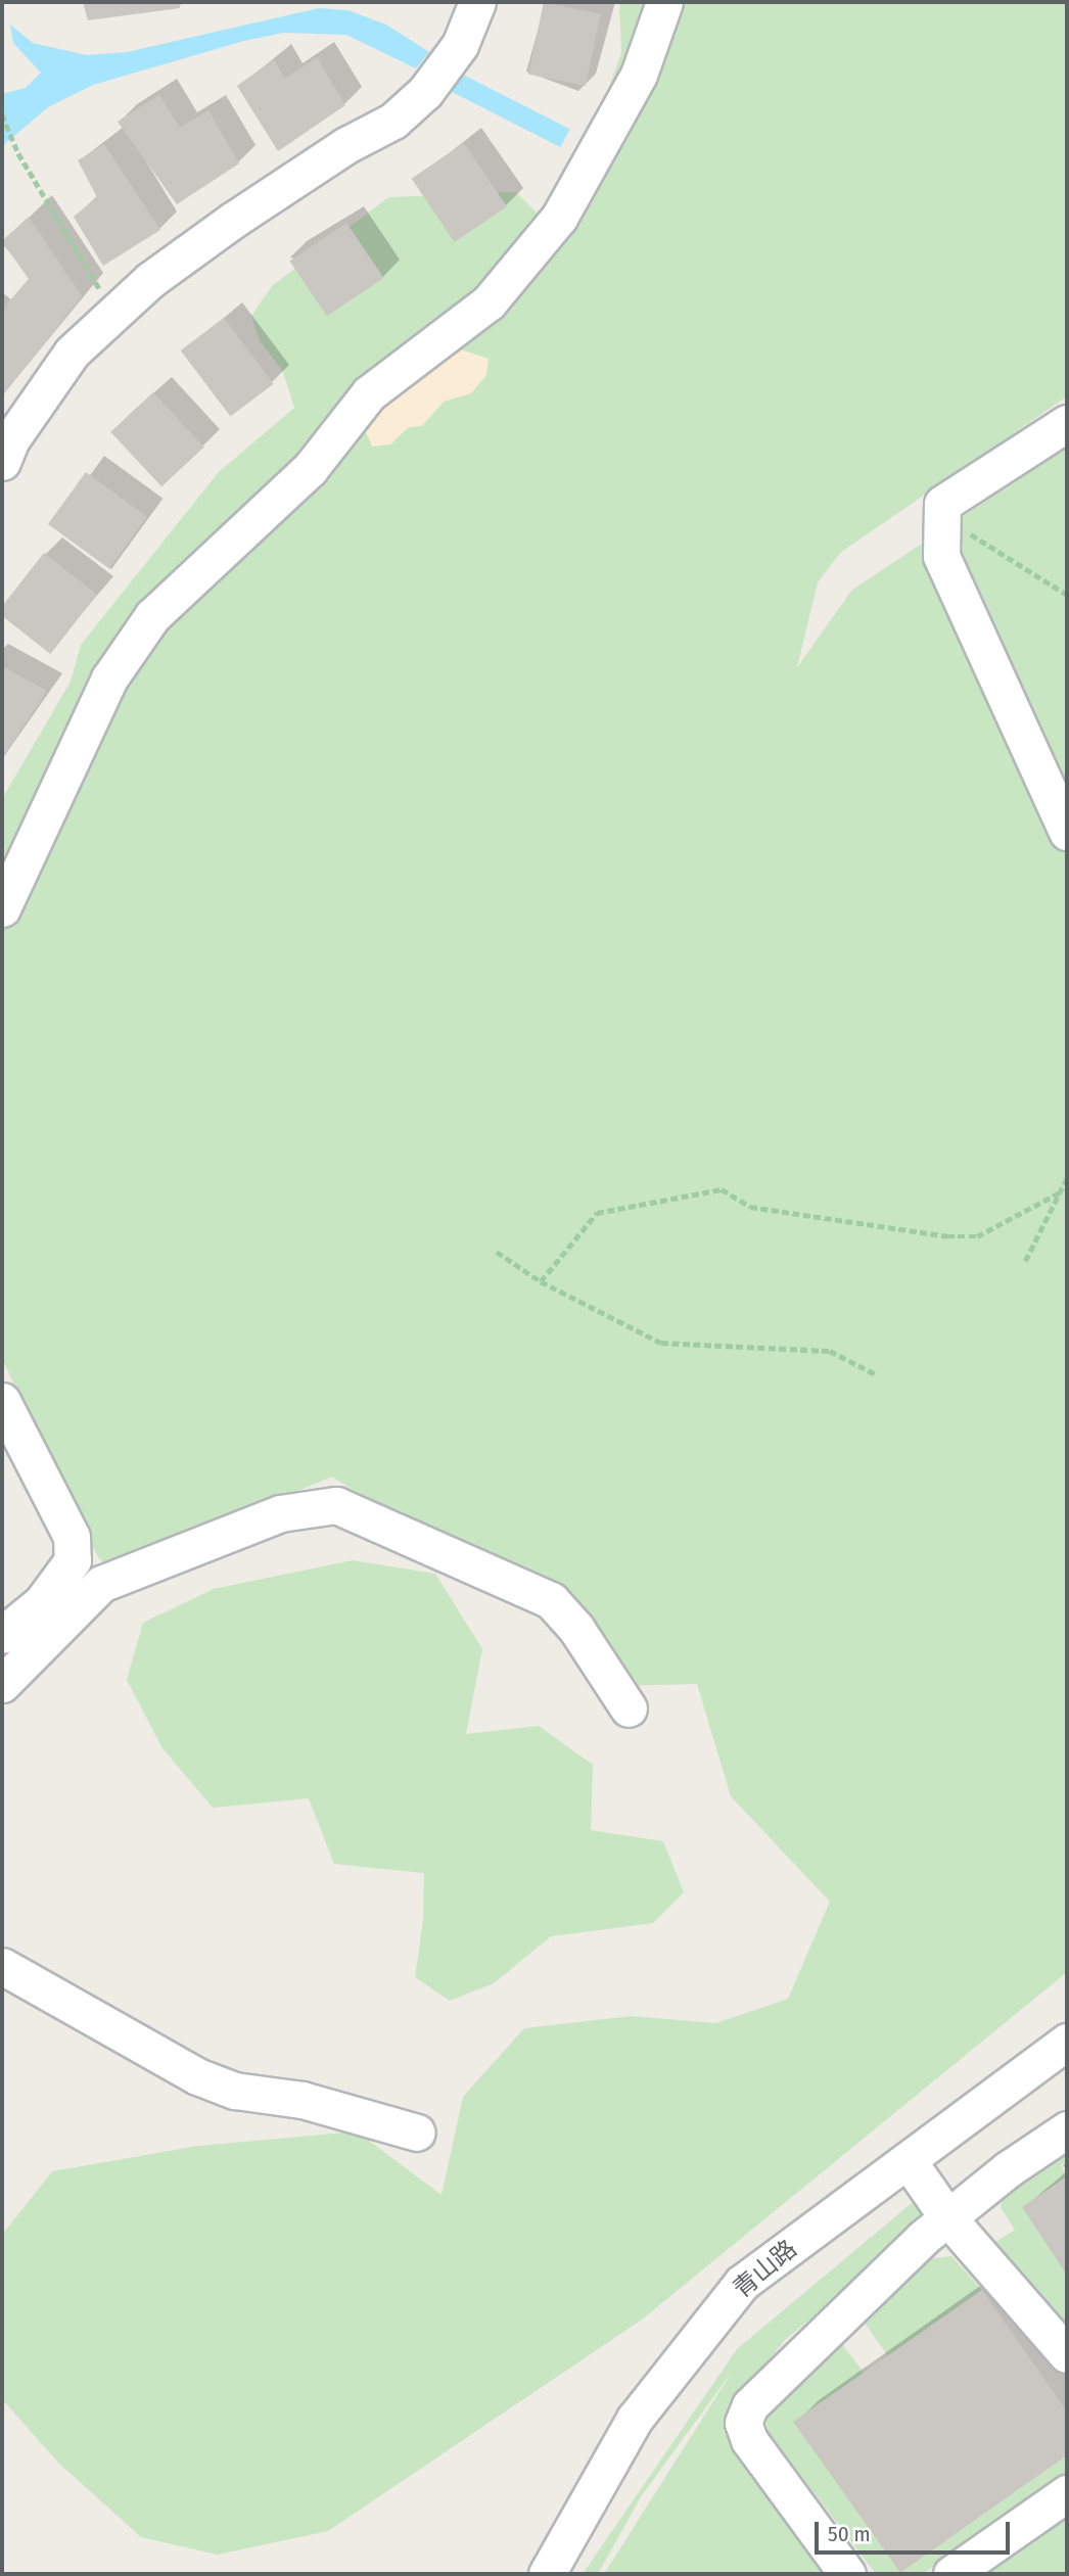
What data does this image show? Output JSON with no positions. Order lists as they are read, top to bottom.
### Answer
{
  "streets": {
    "street": ["青山路"]
  },
  "scale_bar": "50 m"
}
